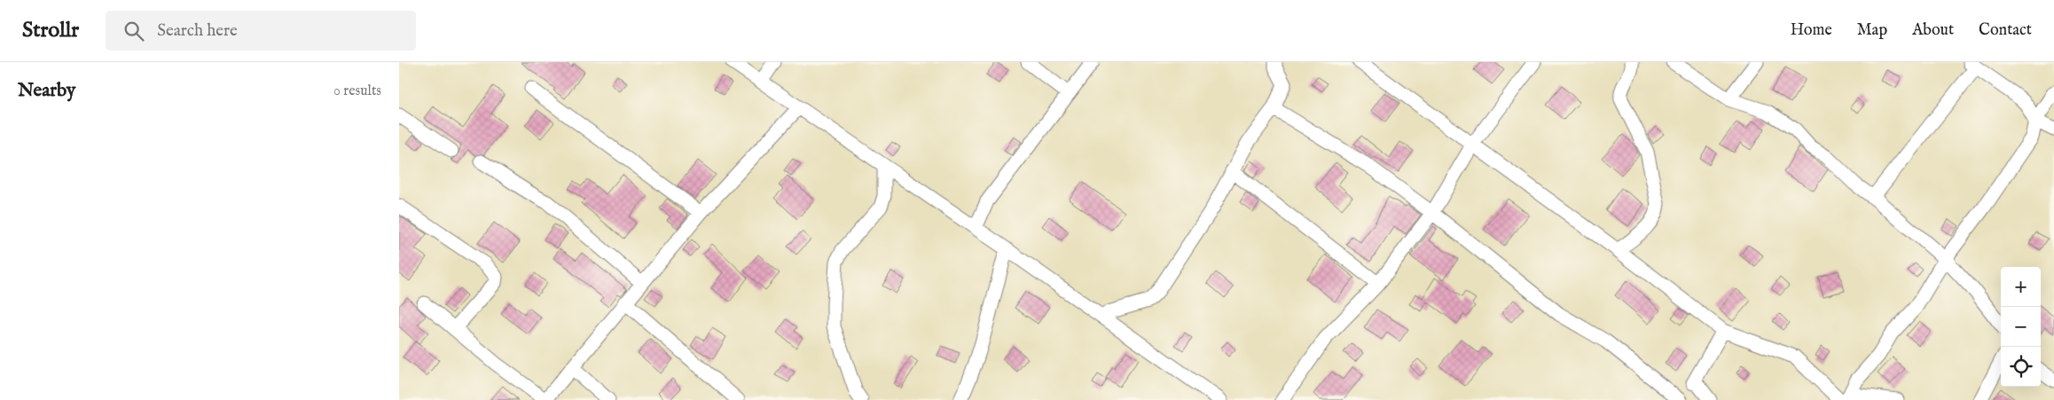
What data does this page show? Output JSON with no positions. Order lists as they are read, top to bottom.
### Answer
{
  "page": {
    "header": "Strollr",
    "search": "Search here",
    "nav": [
      "Home",
      "Map",
      "About",
      "Contact"
    ],
    "heading": ["Nearby", "0 results"],
    "map_buttons": ["+", "−"]
  }
}
